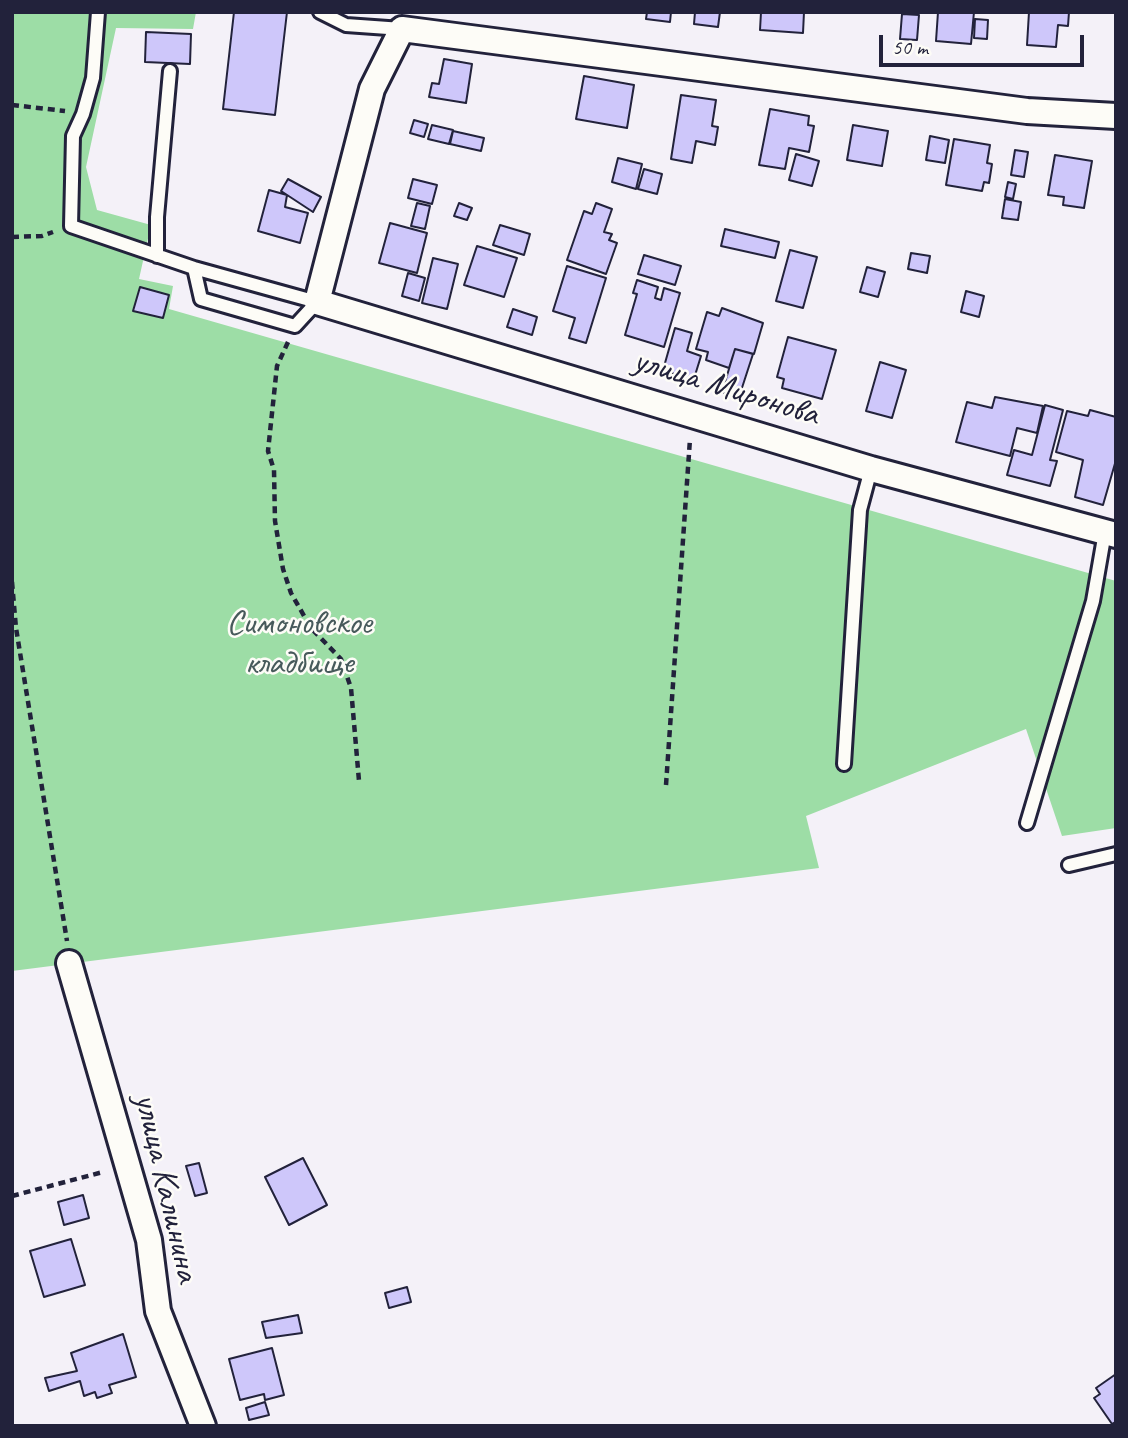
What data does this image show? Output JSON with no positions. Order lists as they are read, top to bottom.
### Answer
{
  "streets": {
    "street": ["улица Миронова", "улица Калинина"]
  },
  "parks": ["Симоновское кладбище"],
  "scale_bar": "50 m"
}
